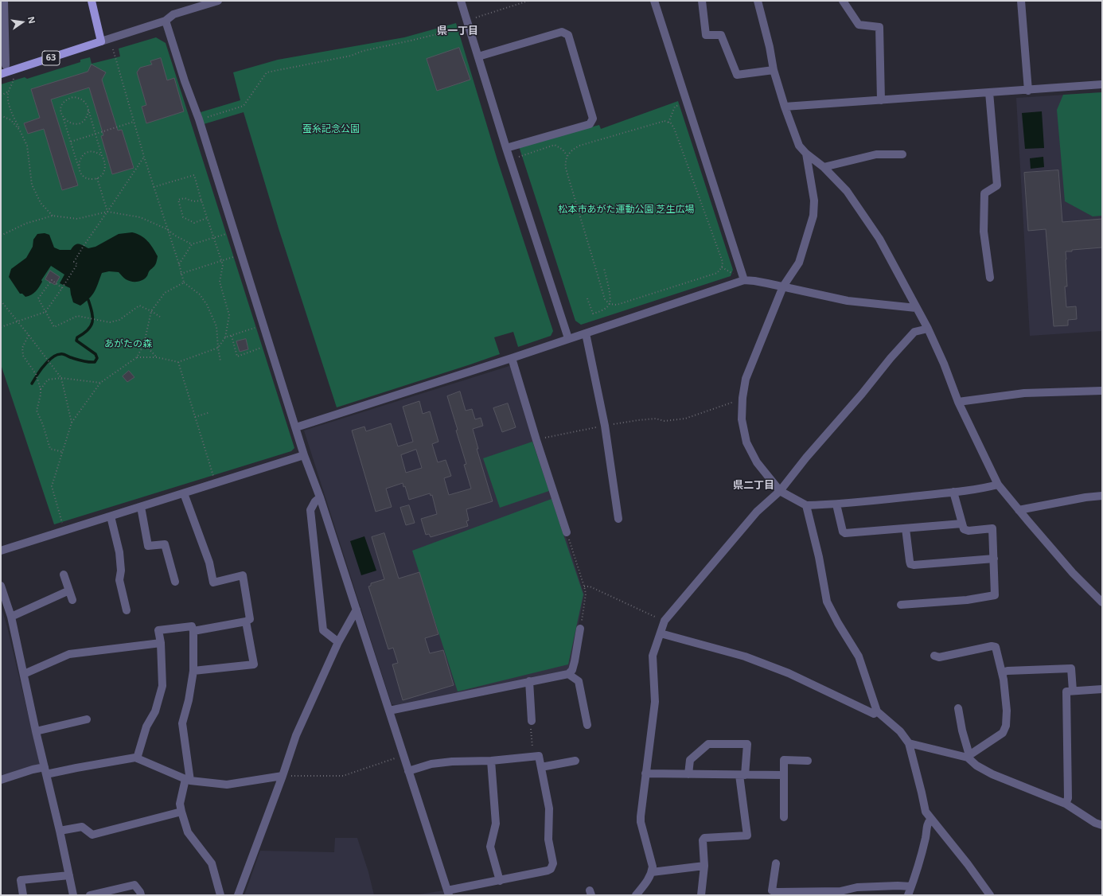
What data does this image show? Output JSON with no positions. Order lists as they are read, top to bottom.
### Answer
{
  "streets": {
    "main road": ["63"]
  },
  "districts": ["県一丁目", "県二丁目"],
  "parks": ["蚕糸記念公園", "松本市あがた運動公園 芝生広場", "あがたの森"],
  "north": "right"
}
